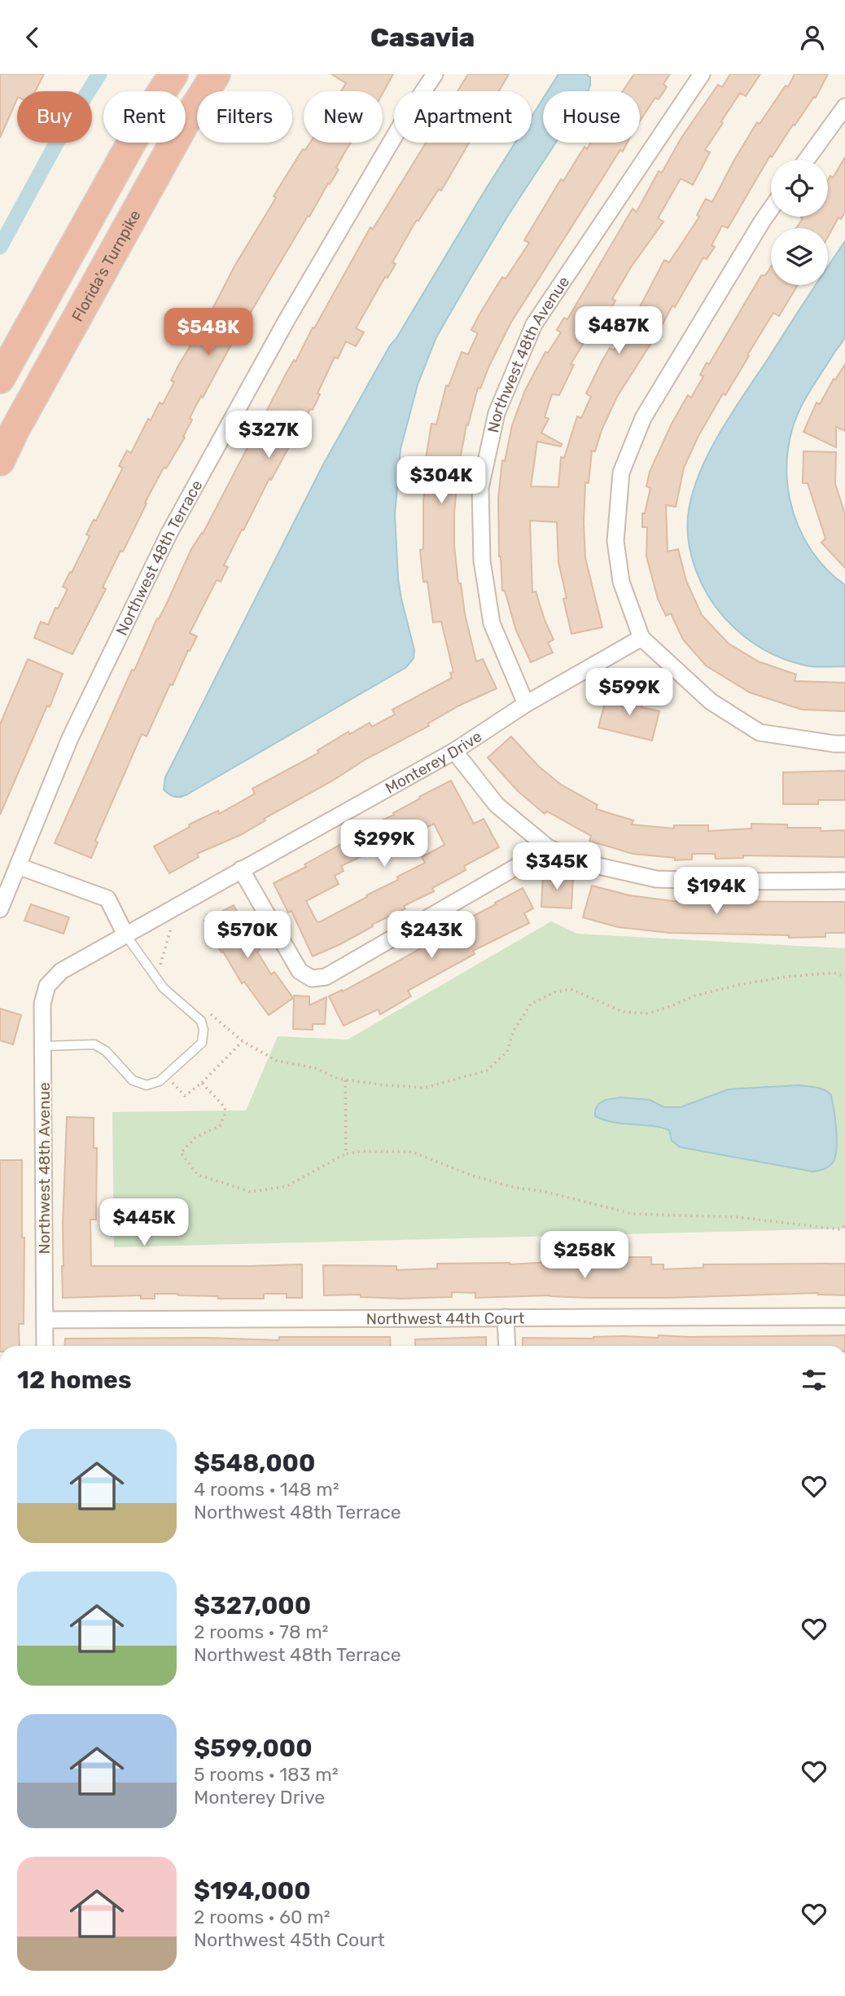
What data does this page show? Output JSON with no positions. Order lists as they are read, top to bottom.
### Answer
{
  "streets": {
    "highway": ["Florida's Turnpike"],
    "street": [
      "Northwest 48th Avenue",
      "Northwest 48th Terrace",
      "Monterey Drive",
      "Northwest 44th Court"
    ]
  },
  "crossings": [
    ["Northwest 48th Avenue", "Monterey Drive"],
    ["Northwest 48th Avenue", "Northwest 44th Court"]
  ],
  "page": {
    "header": "Casavia",
    "chip": [
      "Buy",
      "Rent",
      "Filters",
      "New",
      "Apartment",
      "House"
    ],
    "price": [
      "$487K",
      "$548K",
      "$327K",
      "$304K",
      "$599K",
      "$299K",
      "$345K",
      "$194K",
      "$570K",
      "$243K",
      "$445K",
      "$258K"
    ],
    "heading": "12 homes",
    "list": [
      {
        "name": "$548,000",
        "note": "4 rooms · 148 m² · Northwest 48th Terrace"
      },
      {
        "name": "$327,000",
        "note": "2 rooms · 78 m² · Northwest 48th Terrace"
      },
      {
        "name": "$599,000",
        "note": "5 rooms · 183 m² · Monterey Drive"
      },
      {
        "name": "$194,000",
        "note": "2 rooms · 60 m² · Northwest 45th Court"
      }
    ]
  }
}
